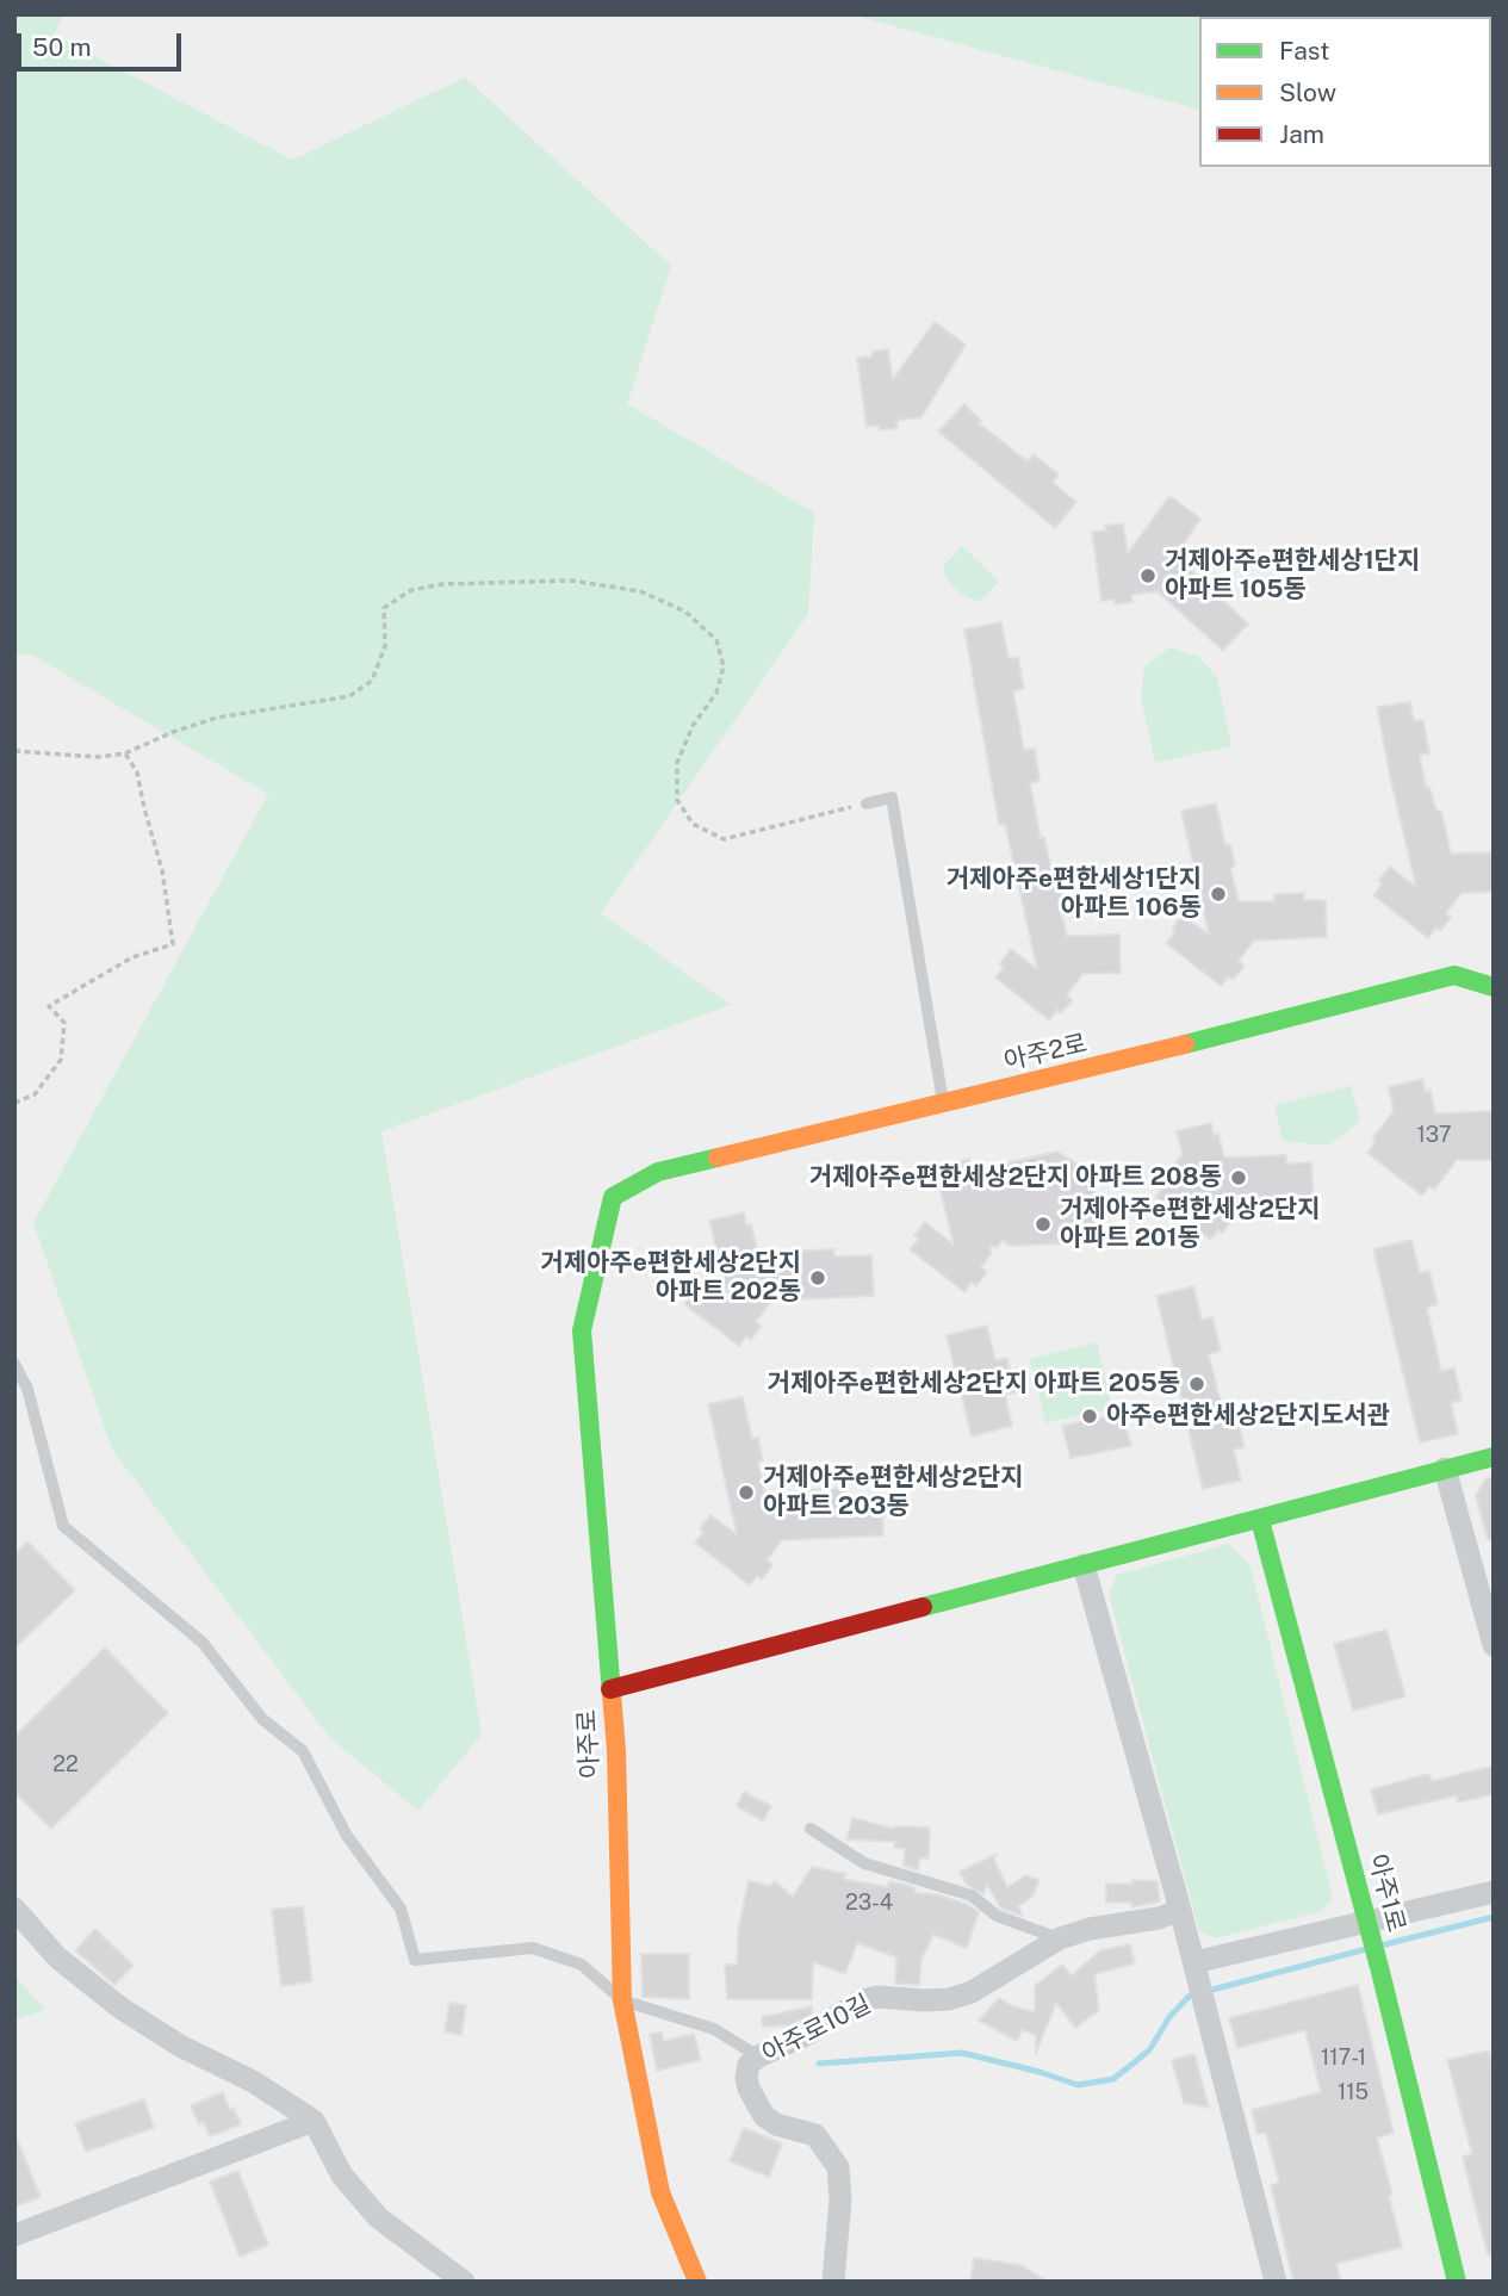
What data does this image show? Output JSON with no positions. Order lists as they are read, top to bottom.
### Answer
{
  "streets": {
    "main road": ["아주2로", "아주로", "아주1로"],
    "street": ["아주로10길"]
  },
  "crossings": [
    ["아주2로", "아주로"]
  ],
  "places": [
    "거제아주e편한세상1단지 아파트 105동",
    "거제아주e편한세상1단지 아파트 106동",
    "거제아주e편한세상2단지 아파트 208동",
    "거제아주e편한세상2단지 아파트 201동",
    "거제아주e편한세상2단지 아파트 202동",
    "거제아주e편한세상2단지 아파트 205동",
    "아주e편한세상2단지도서관",
    "거제아주e편한세상2단지 아파트 203동"
  ],
  "house_numbers": [
    "137",
    "22",
    "23-4",
    "117-1",
    "115"
  ],
  "legend": ["Fast", "Slow", "Jam"],
  "scale_bar": "50 m"
}
